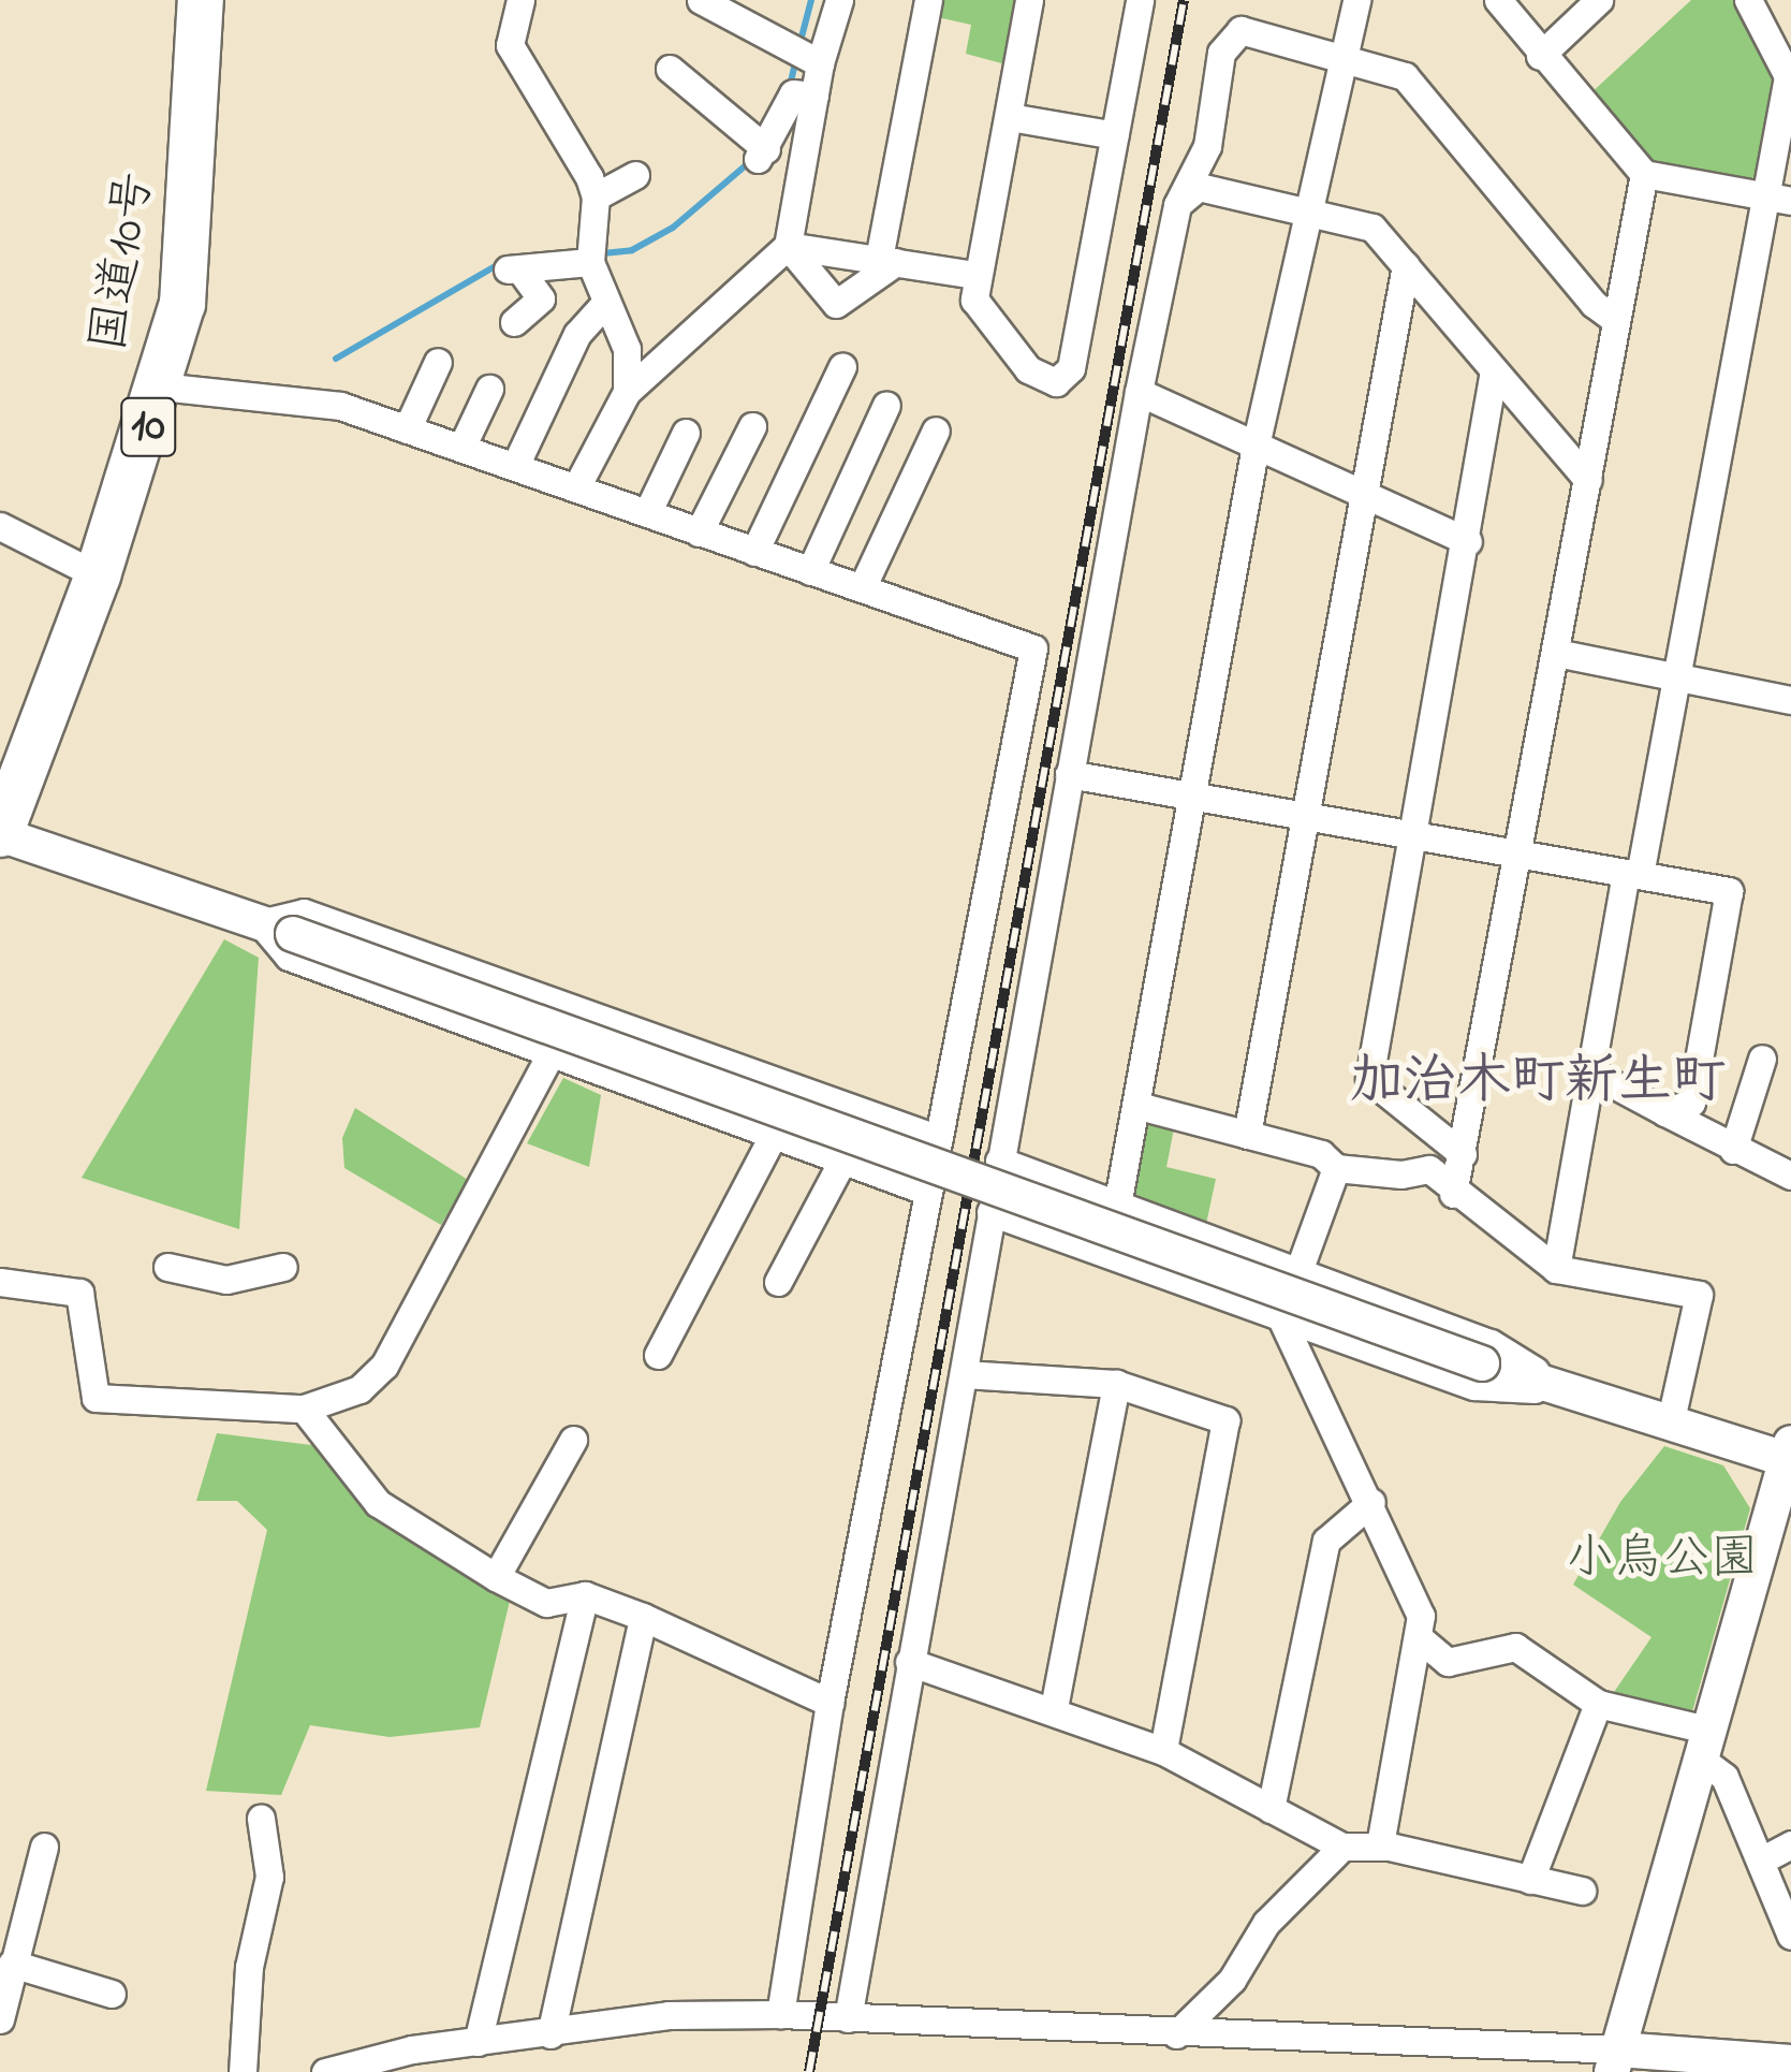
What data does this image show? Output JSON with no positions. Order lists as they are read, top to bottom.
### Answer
{
  "streets": {
    "highway": ["国道10号", "10"]
  },
  "districts": ["加治木町新生町"],
  "parks": ["小烏公園"]
}
